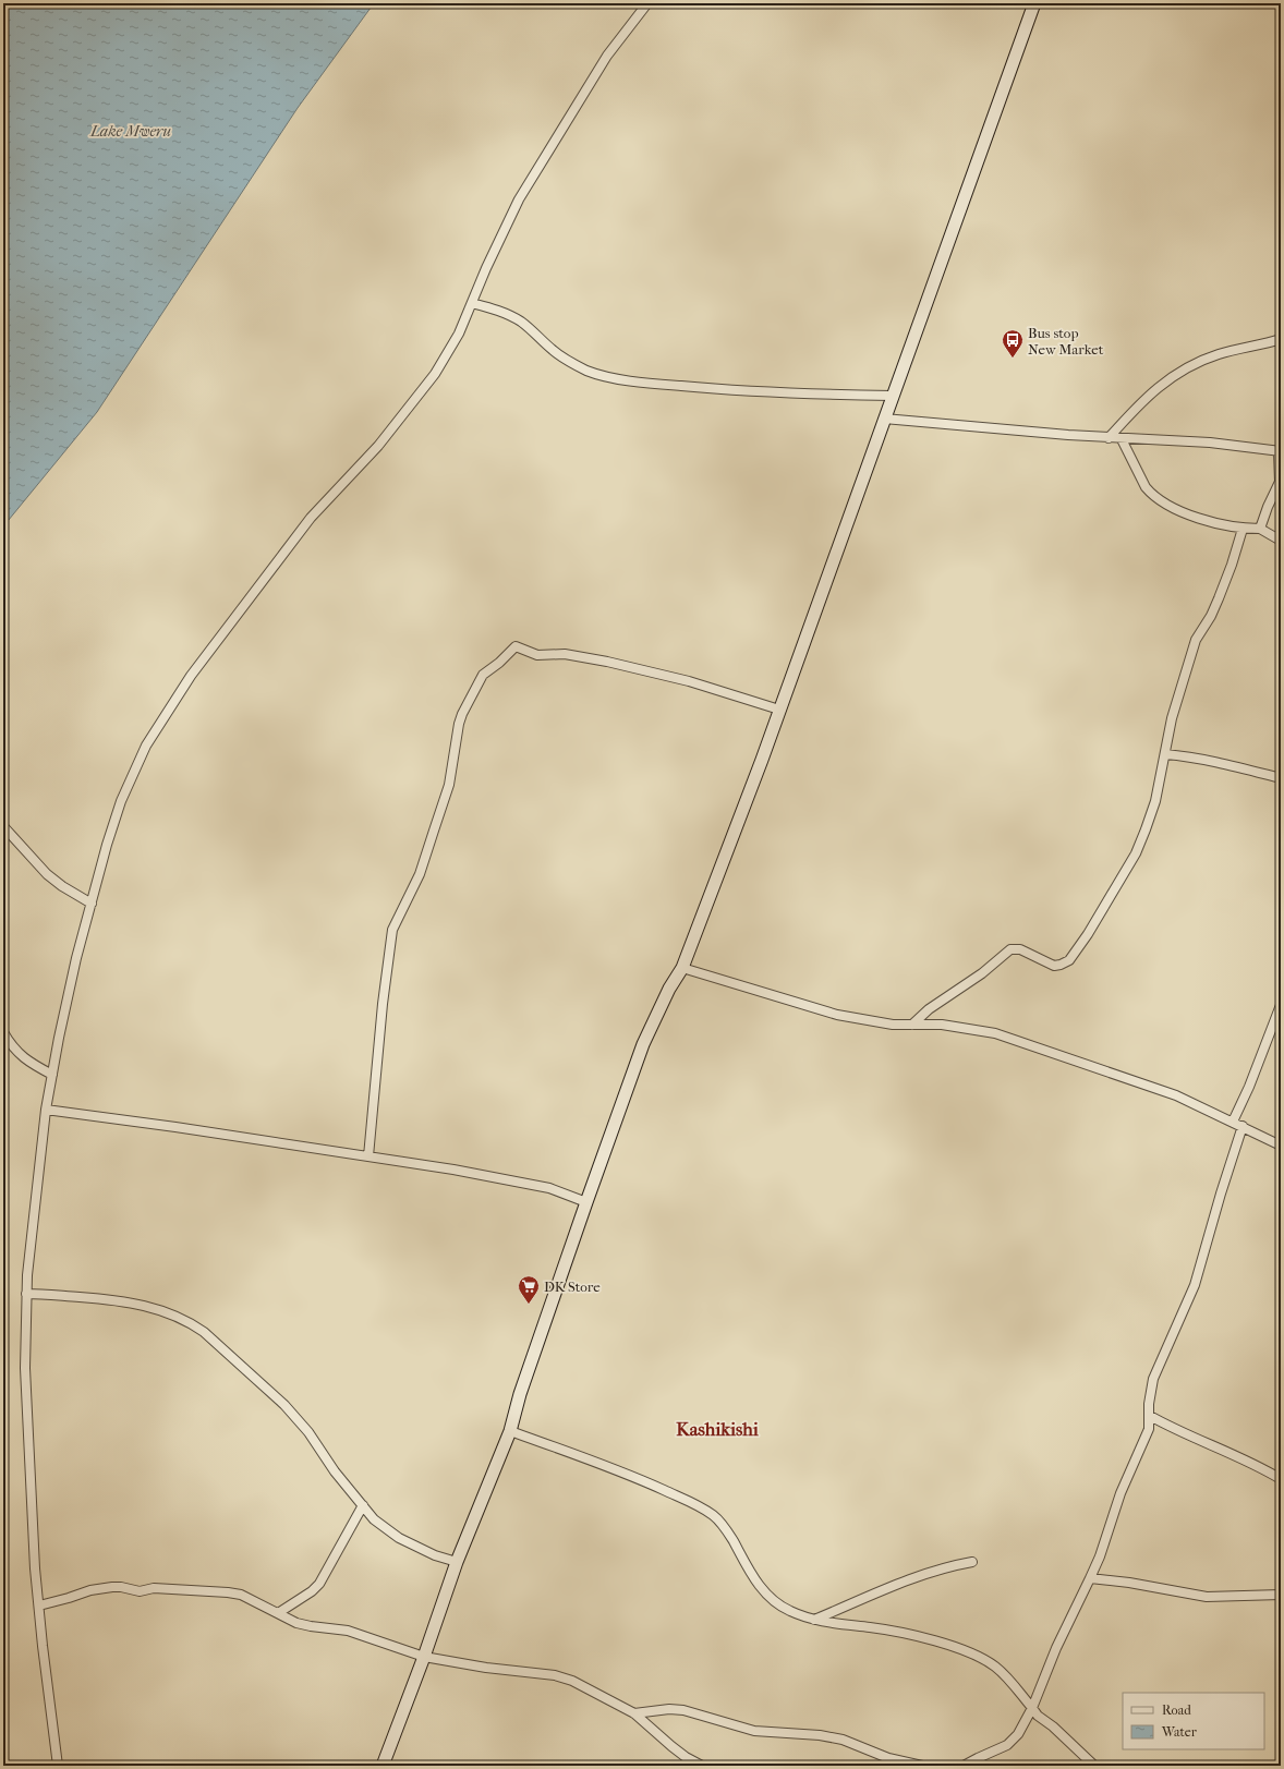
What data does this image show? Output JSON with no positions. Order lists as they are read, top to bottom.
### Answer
{
  "districts": ["Kashikishi"],
  "water": ["Lake Mweru"],
  "places": {
    "bus stop": ["Bus stop New Market"],
    "supermarket": ["DK Store"]
  },
  "legend": ["Road", "Water"]
}
